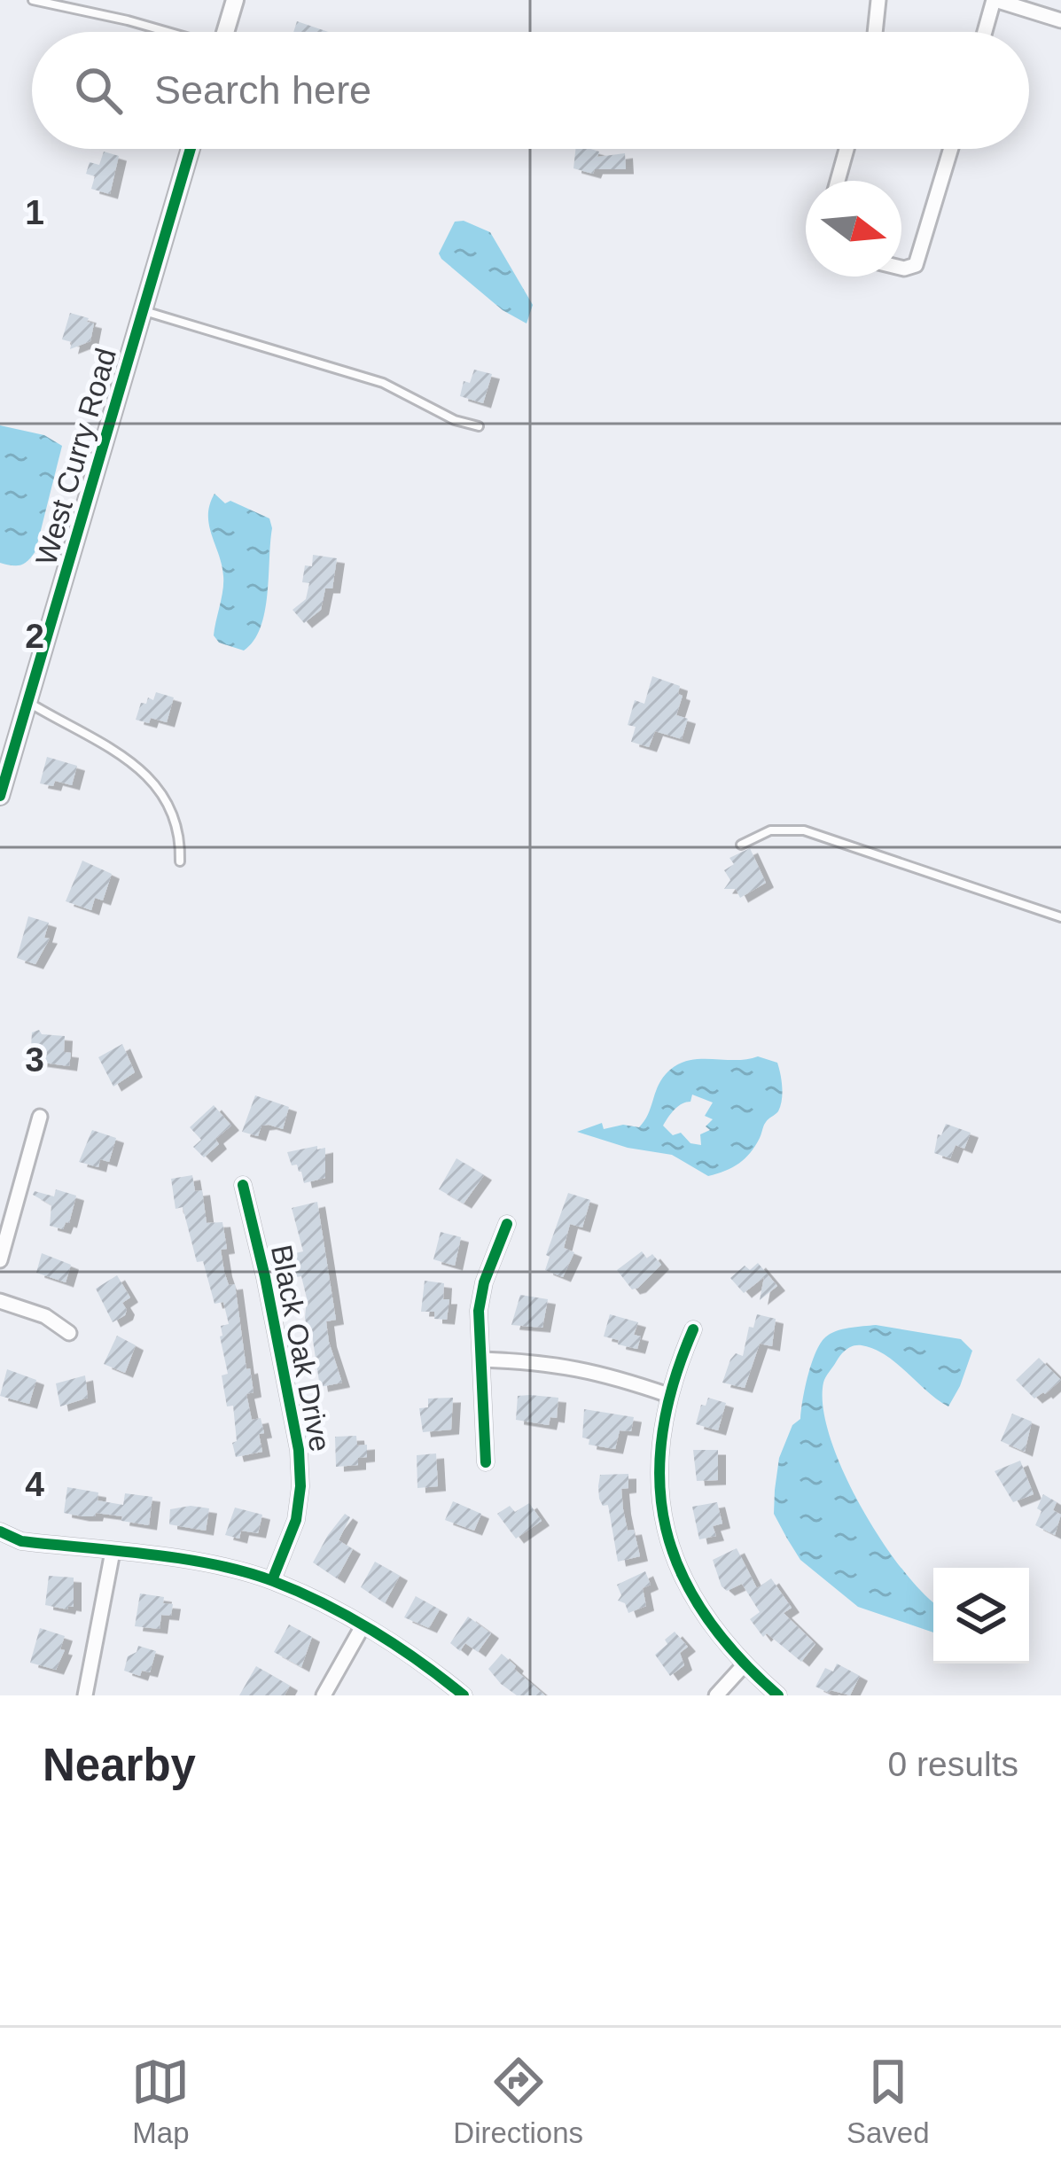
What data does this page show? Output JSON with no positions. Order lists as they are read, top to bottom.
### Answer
{
  "streets": {
    "street": ["West Curry Road", "Black Oak Drive"]
  },
  "north": "right",
  "page": {
    "search": "Search here",
    "heading": ["Nearby", "0 results"],
    "nav": ["Map", "Directions", "Saved"]
  },
  "grid": {
    "rows": [
      "1",
      "2",
      "3",
      "4"
    ]
  }
}
